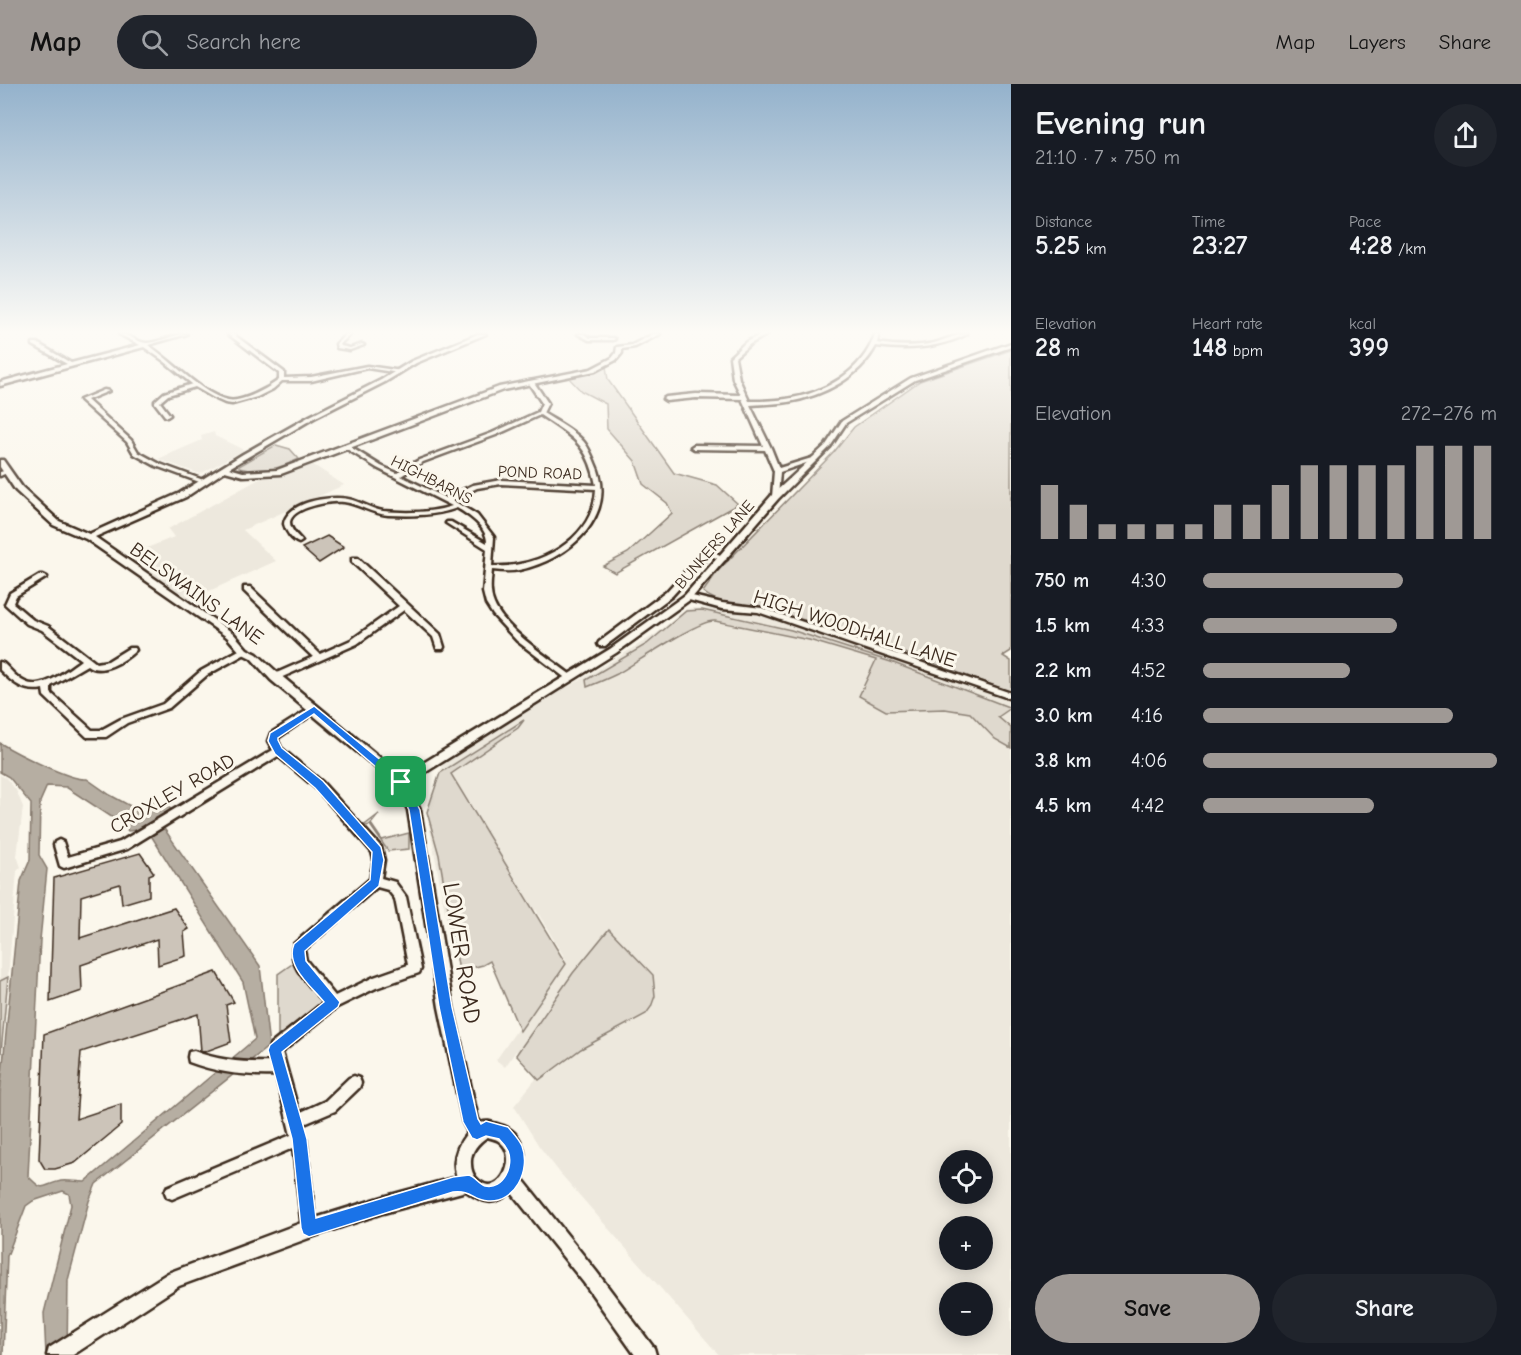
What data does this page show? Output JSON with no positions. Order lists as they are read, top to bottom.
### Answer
{
  "streets": {
    "street": [
      "POND ROAD",
      "HIGHBARNS",
      "BUNKERS LANE",
      "BELSWAINS LANE",
      "HIGH WOODHALL LANE",
      "CROXLEY ROAD",
      "LOWER ROAD"
    ]
  },
  "crossings": [
    ["POND ROAD", "HIGHBARNS"],
    ["HIGHBARNS", "BUNKERS LANE"],
    ["BUNKERS LANE", "BELSWAINS LANE"],
    ["BUNKERS LANE", "HIGH WOODHALL LANE"],
    ["BUNKERS LANE", "LOWER ROAD"],
    ["BELSWAINS LANE", "LOWER ROAD"]
  ],
  "page": {
    "header": "Map",
    "search": "Search here",
    "nav": ["Map", "Layers", "Share"],
    "heading": ["Evening run", "21:10 · 7 × 750 m"],
    "stats": [
      ["Distance", "5.25 km"],
      ["Time", "23:27"],
      ["Pace", "4:28 /km"],
      ["Elevation", "28 m"],
      ["Heart rate", "148 bpm"],
      ["kcal", "399"]
    ],
    "chart": ["Elevation", "272–276 m"],
    "list": [
      {
        "name": "750 m",
        "note": "4:30"
      },
      {
        "name": "1.5 km",
        "note": "4:33"
      },
      {
        "name": "2.2 km",
        "note": "4:52"
      },
      {
        "name": "3.0 km",
        "note": "4:16"
      },
      {
        "name": "3.8 km",
        "note": "4:06"
      },
      {
        "name": "4.5 km",
        "note": "4:42"
      }
    ],
    "map_buttons": ["+", "−"],
    "buttons": ["Save", "Share"]
  }
}
